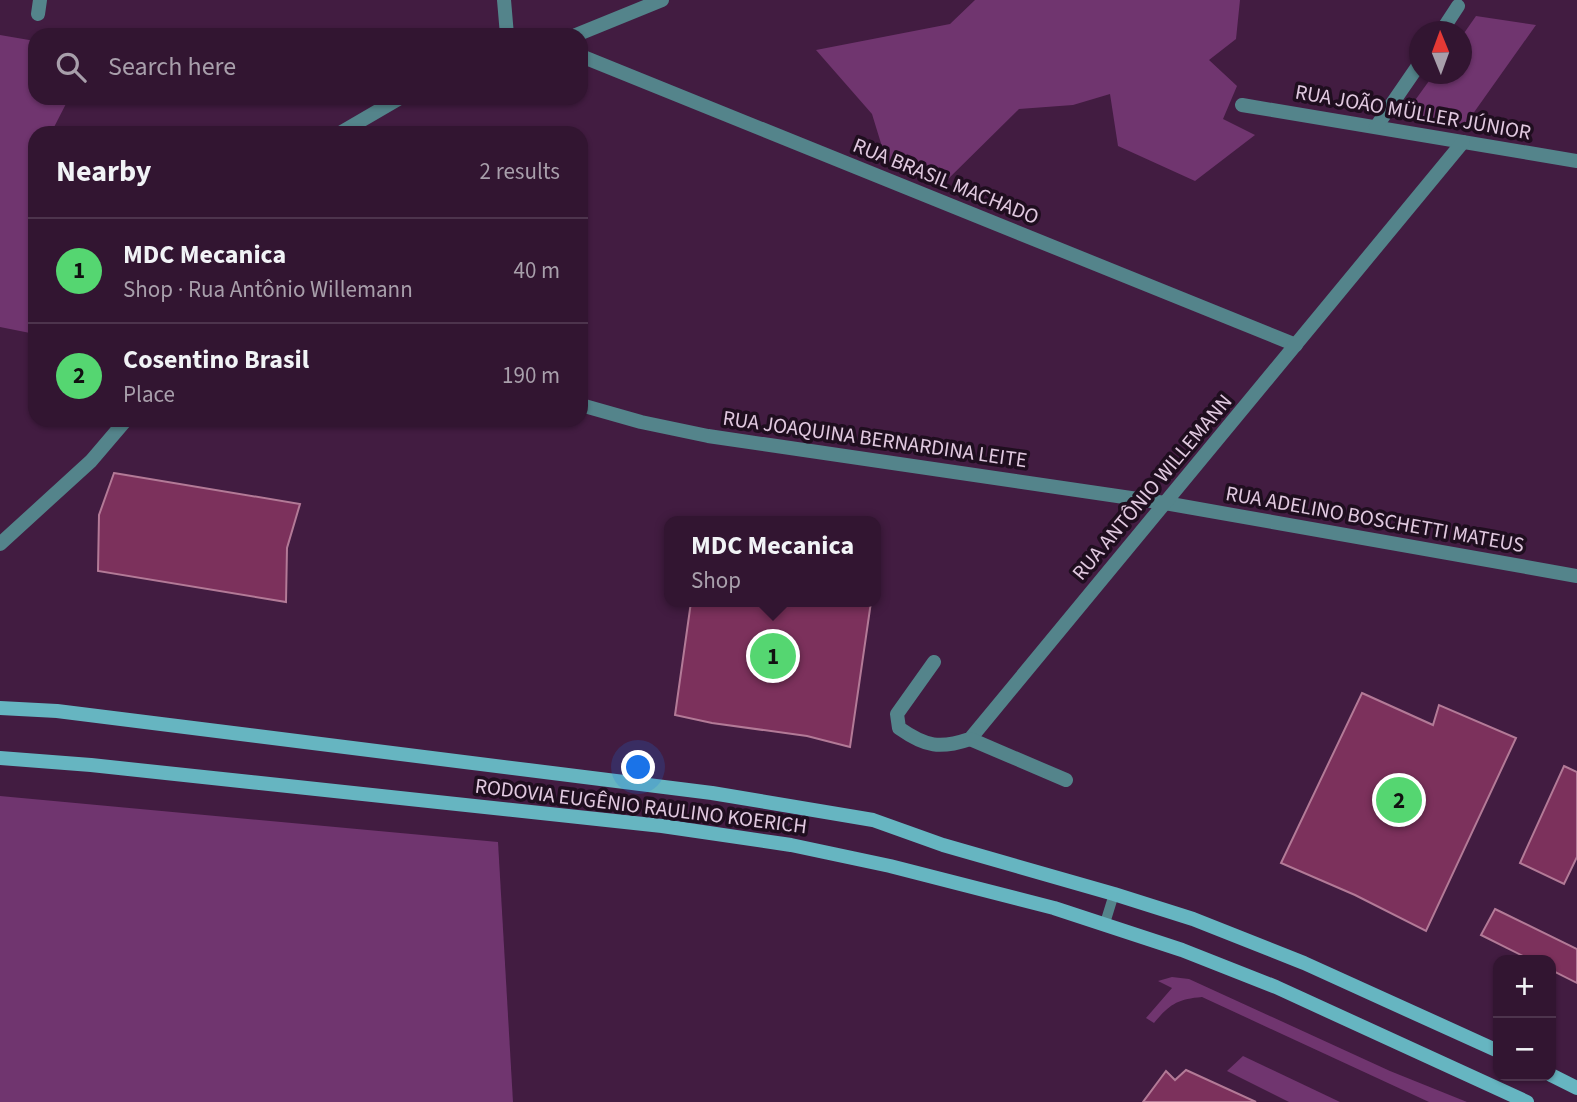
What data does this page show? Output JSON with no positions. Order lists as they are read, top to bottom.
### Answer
{
  "streets": {
    "main road": ["RODOVIA EUGÊNIO RAULINO KOERICH"],
    "street": [
      "RUA JOÃO MÜLLER JÚNIOR",
      "RUA BRASIL MACHADO",
      "RUA JOAQUINA BERNARDINA LEITE",
      "RUA ANTÔNIO WILLEMANN",
      "RUA ADELINO BOSCHETTI MATEUS"
    ]
  },
  "crossings": [
    ["RUA JOÃO MÜLLER JÚNIOR", "RUA ANTÔNIO WILLEMANN"],
    ["RUA BRASIL MACHADO", "RUA ANTÔNIO WILLEMANN"],
    ["RUA JOAQUINA BERNARDINA LEITE", "RUA ANTÔNIO WILLEMANN"],
    ["RUA JOAQUINA BERNARDINA LEITE", "RUA ADELINO BOSCHETTI MATEUS"],
    ["RUA ANTÔNIO WILLEMANN", "RUA ADELINO BOSCHETTI MATEUS"]
  ],
  "north": "top",
  "page": {
    "search": "Search here",
    "heading": ["Nearby", "2 results"],
    "list": [
      {
        "mark": "1",
        "name": "MDC Mecanica",
        "note": "Shop · Rua Antônio Willemann",
        "value": "40 m"
      },
      {
        "mark": "2",
        "name": "Cosentino Brasil",
        "note": "Place",
        "value": "190 m"
      }
    ],
    "popup": ["MDC Mecanica", "Shop"],
    "pins": ["1", "2"],
    "map_buttons": ["+", "−"]
  }
}
